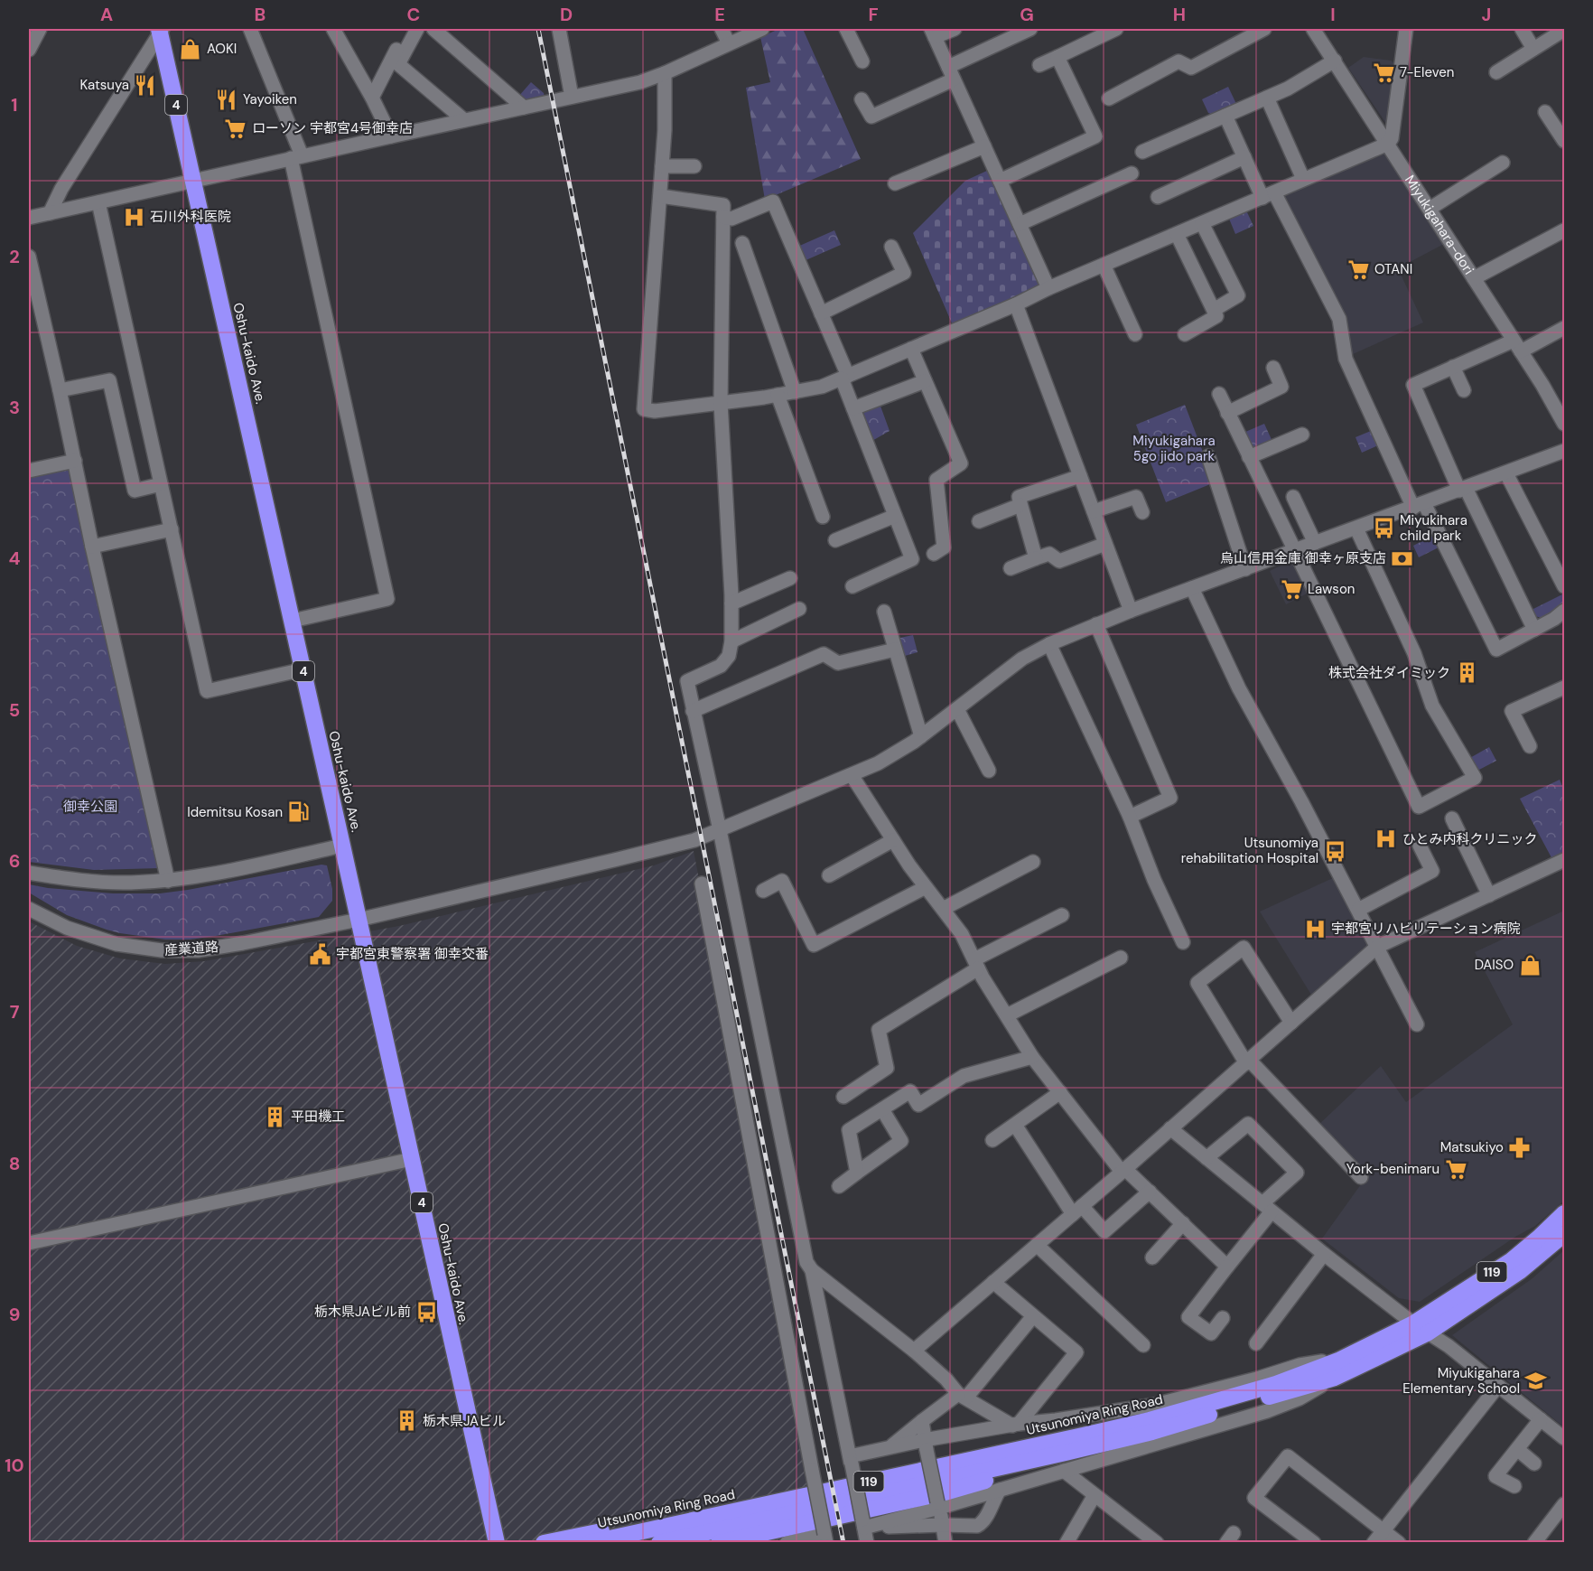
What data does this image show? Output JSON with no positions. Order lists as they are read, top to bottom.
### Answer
{
  "streets": {
    "highway": [
      "4",
      "Oshu-kaido Ave.",
      "119",
      "Utsunomiya Ring Road"
    ],
    "street": ["Miyukigahara-dori", "産業道路"]
  },
  "crossings": [
    ["Oshu-kaido Ave.", "産業道路"]
  ],
  "parks": ["Miyukigahara 5go jido park", "御幸公園"],
  "places": {
    "shop": ["AOKI", "DAISO"],
    "supermarket": [
      "7-Eleven",
      "ローソン 宇都宮4号御幸店",
      "OTANI",
      "Lawson",
      "York-benimaru"
    ],
    "restaurant": ["Katsuya", "Yayoiken"],
    "hospital": ["石川外科医院", "ひとみ内科クリニック", "宇都宮リハビリテーション病院"],
    "bus stop": ["Miyukihara child park", "Utsunomiya rehabilitation Hospital", "栃木県JAビル前"],
    "bank": ["烏山信用金庫 御幸ヶ原支店"],
    "building": ["株式会社ダイミック", "平田機工", "栃木県JAビル"],
    "fuel station": ["Idemitsu Kosan"],
    "public building": ["宇都宮東警察署 御幸交番"],
    "pharmacy": ["Matsukiyo"],
    "school or university": ["Miyukigahara Elementary School"]
  },
  "grid": {
    "columns": [
      "A",
      "B",
      "C",
      "D",
      "E",
      "F",
      "G",
      "H",
      "I",
      "J"
    ],
    "rows": [
      "1",
      "2",
      "3",
      "4",
      "5",
      "6",
      "7",
      "8",
      "9",
      "10"
    ]
  }
}
